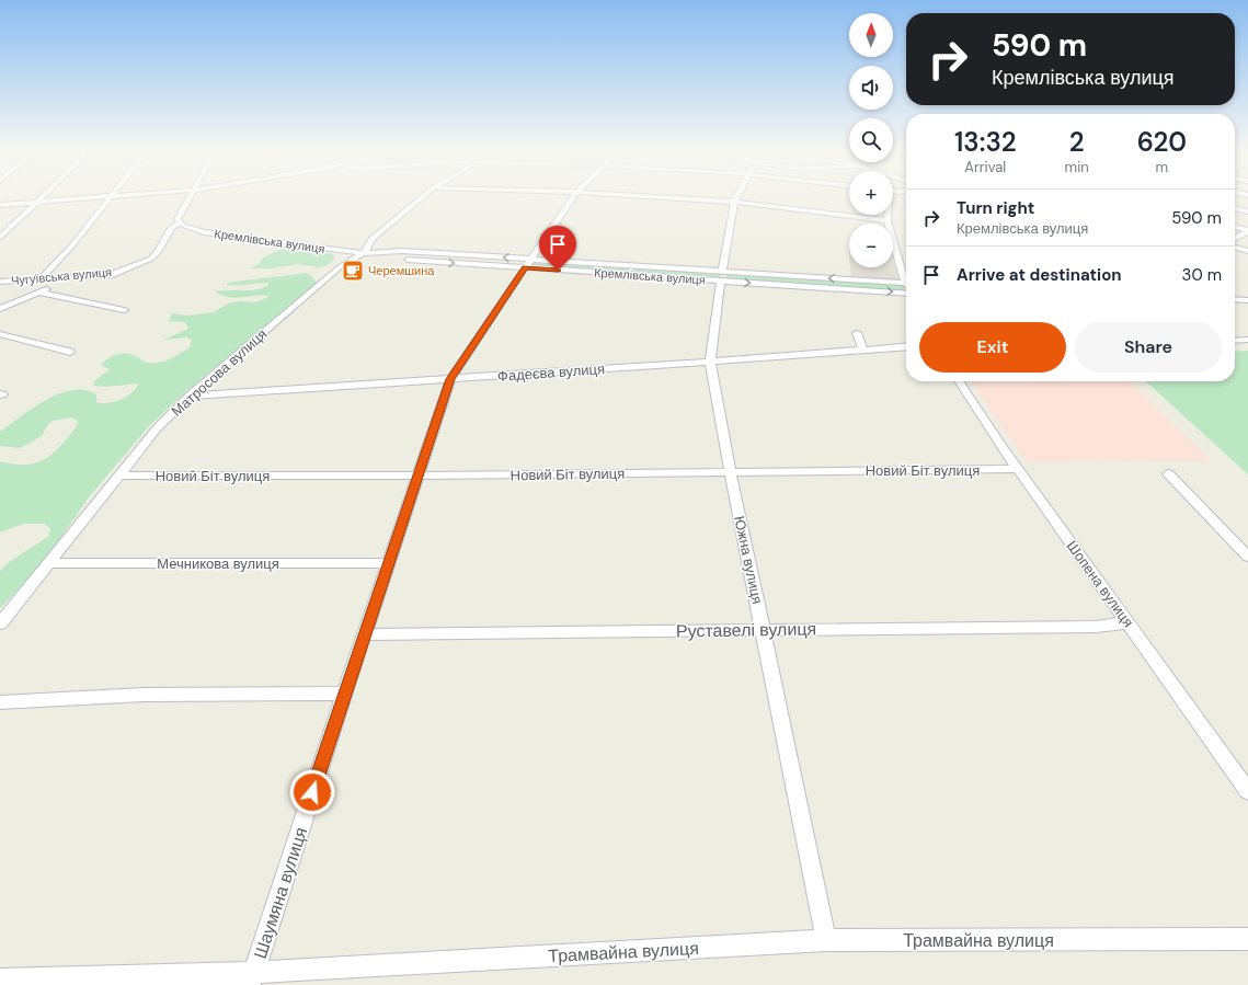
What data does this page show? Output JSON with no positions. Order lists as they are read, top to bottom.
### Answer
{
  "streets": {
    "street": [
      "Кремлівська вулиця",
      "Чугуївська вулиця",
      "Матросова вулиця",
      "Фадеєва вулиця",
      "Новий Біт вулиця",
      "Южна вулиця",
      "Мечникова вулиця",
      "Шопена вулиця",
      "Руставелі вулиця",
      "Шаумяна вулиця",
      "Трамвайна вулиця"
    ]
  },
  "crossings": [
    ["Кремлівська вулиця", "Чугуївська вулиця"],
    ["Кремлівська вулиця", "Матросова вулиця"],
    ["Кремлівська вулиця", "Южна вулиця"],
    ["Кремлівська вулиця", "Шаумяна вулиця"],
    ["Матросова вулиця", "Фадеєва вулиця"],
    ["Матросова вулиця", "Новий Біт вулиця"],
    ["Матросова вулиця", "Мечникова вулиця"],
    ["Фадеєва вулиця", "Южна вулиця"],
    ["Фадеєва вулиця", "Шаумяна вулиця"],
    ["Новий Біт вулиця", "Южна вулиця"],
    ["Новий Біт вулиця", "Шопена вулиця"],
    ["Новий Біт вулиця", "Шаумяна вулиця"],
    ["Южна вулиця", "Руставелі вулиця"],
    ["Южна вулиця", "Трамвайна вулиця"],
    ["Мечникова вулиця", "Шаумяна вулиця"],
    ["Шопена вулиця", "Руставелі вулиця"],
    ["Руставелі вулиця", "Шаумяна вулиця"],
    ["Шаумяна вулиця", "Трамвайна вулиця"]
  ],
  "places": {
    "cafe": ["Черемшина"]
  },
  "north": "top",
  "page": {
    "map_buttons": ["+", "−"],
    "turn": ["590 m", "Кремлівська вулиця"],
    "eta": [
      "13:32",
      "Arrival",
      "2",
      "min",
      "620",
      "m"
    ],
    "list": [
      {
        "name": "Turn right",
        "note": "Кремлівська вулиця",
        "value": "590 m"
      },
      {
        "name": "Arrive at destination",
        "value": "30 m"
      }
    ],
    "buttons": ["Exit", "Share"]
  }
}
